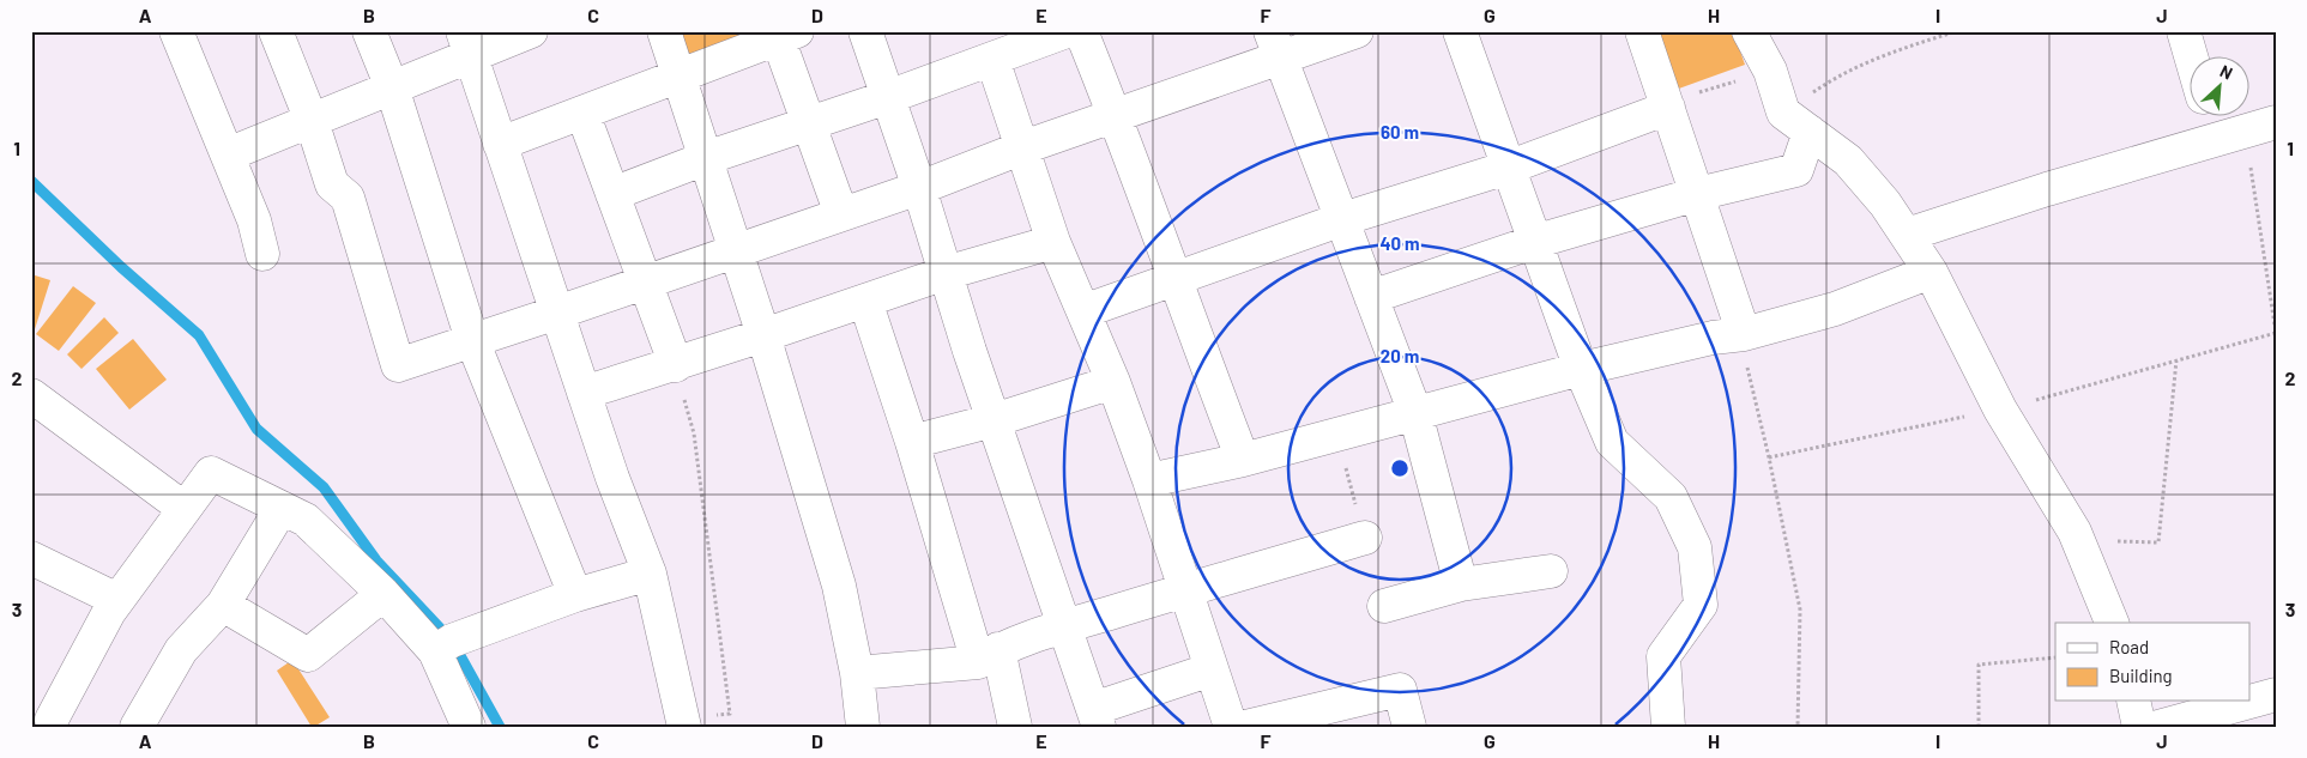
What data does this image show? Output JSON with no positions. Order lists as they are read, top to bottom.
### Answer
{
  "legend": ["Road", "Building"],
  "north": "top right",
  "grid": {
    "columns": [
      "A",
      "B",
      "C",
      "D",
      "E",
      "F",
      "G",
      "H",
      "I",
      "J"
    ],
    "rows": ["1", "2", "3"]
  },
  "rings": ["60 m", "40 m", "20 m"]
}
